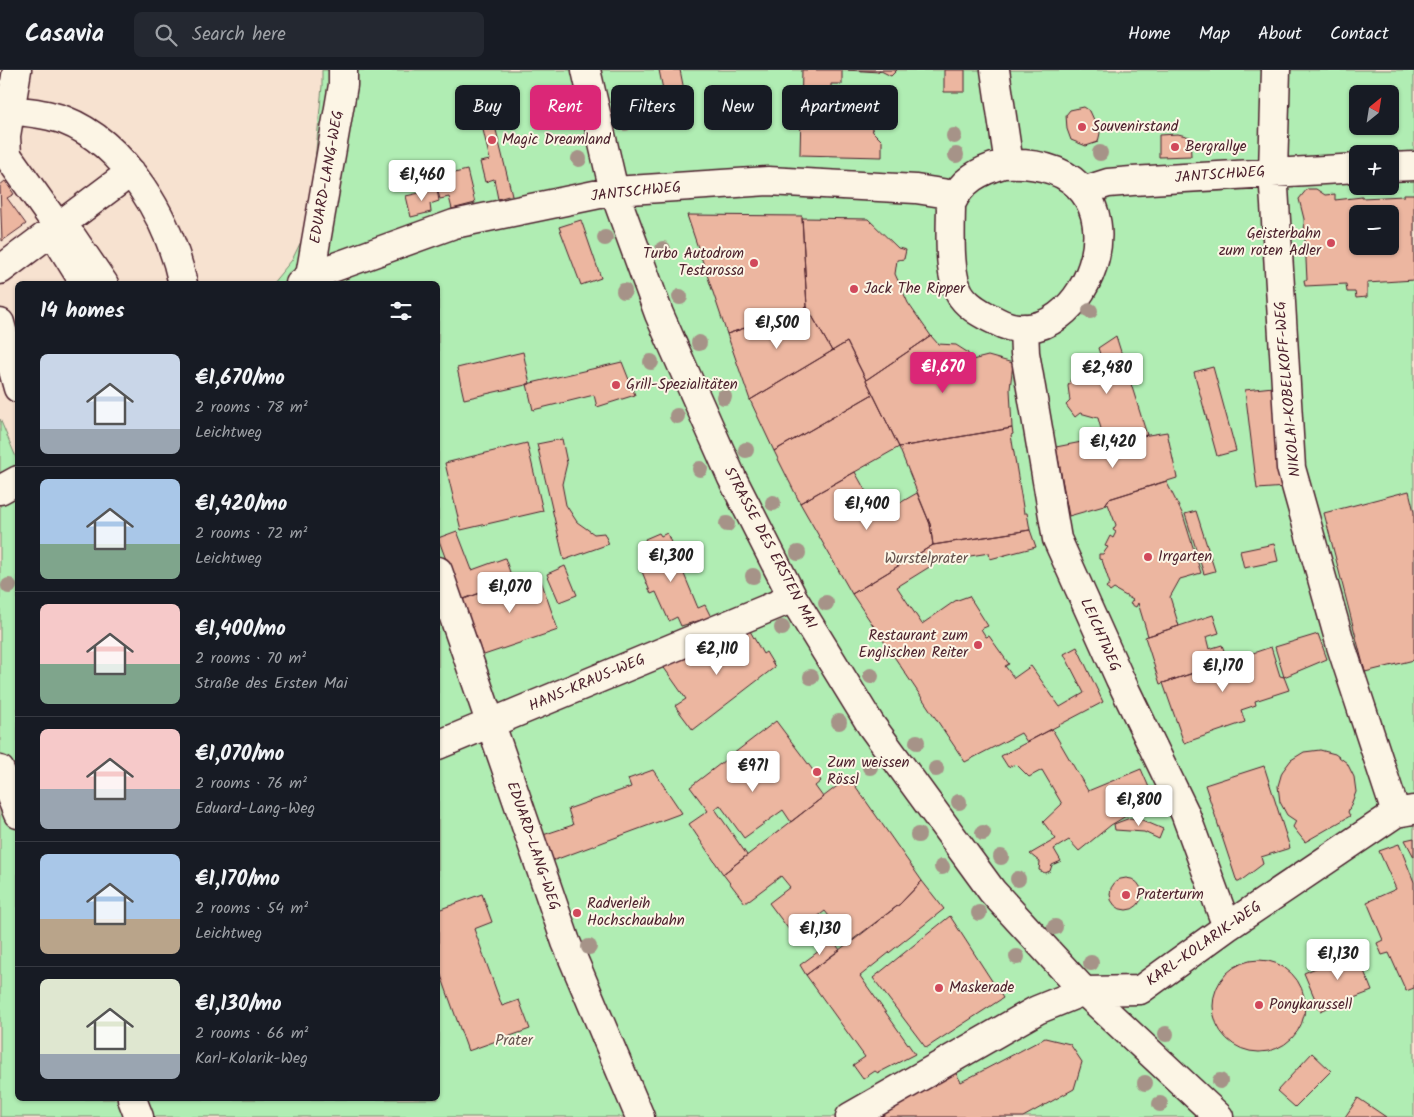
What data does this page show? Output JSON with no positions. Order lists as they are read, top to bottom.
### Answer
{
  "streets": {
    "street": [
      "JANTSCHWEG",
      "EDUARD-LANG-WEG",
      "NIKOLAI-KOBELKOFF-WEG",
      "STRASSE DES ERSTEN MAI",
      "LEICHTWEG",
      "HANS-KRAUS-WEG",
      "KARL-KOLARIK-WEG"
    ]
  },
  "crossings": [
    ["JANTSCHWEG", "EDUARD-LANG-WEG"],
    ["JANTSCHWEG", "NIKOLAI-KOBELKOFF-WEG"],
    ["JANTSCHWEG", "STRASSE DES ERSTEN MAI"],
    ["JANTSCHWEG", "LEICHTWEG"],
    ["EDUARD-LANG-WEG", "HANS-KRAUS-WEG"],
    ["NIKOLAI-KOBELKOFF-WEG", "KARL-KOLARIK-WEG"],
    ["STRASSE DES ERSTEN MAI", "HANS-KRAUS-WEG"],
    ["STRASSE DES ERSTEN MAI", "KARL-KOLARIK-WEG"],
    ["LEICHTWEG", "KARL-KOLARIK-WEG"]
  ],
  "parks": ["Wurstelprater", "Prater"],
  "places": [
    "Souvenirstand",
    "Magic Dreamland",
    "Bergrallye",
    "Geisterbahn zum roten Adler",
    "Turbo Autodrom Testarossa",
    "Jack The Ripper",
    "Grill-Spezialitäten",
    "Irrgarten",
    "Restaurant zum Englischen Reiter",
    "Zum weissen Rössl",
    "Praterturm",
    "Radverleih Hochschaubahn",
    "Maskerade",
    "Ponykarussell"
  ],
  "north": "top right",
  "page": {
    "header": "Casavia",
    "search": "Search here",
    "nav": [
      "Home",
      "Map",
      "About",
      "Contact"
    ],
    "map_buttons": ["+", "−"],
    "chip": [
      "Buy",
      "Rent",
      "Filters",
      "New",
      "Apartment"
    ],
    "price": [
      "€1,460",
      "€1,500",
      "€1,670",
      "€2,480",
      "€1,420",
      "€1,400",
      "€1,300",
      "€1,070",
      "€2,110",
      "€1,170",
      "€971",
      "€1,800",
      "€1,130",
      "€1,130"
    ],
    "heading": "14 homes",
    "list": [
      {
        "name": "€1,670/mo",
        "note": "2 rooms · 78 m² · Leichtweg"
      },
      {
        "name": "€1,420/mo",
        "note": "2 rooms · 72 m² · Leichtweg"
      },
      {
        "name": "€1,400/mo",
        "note": "2 rooms · 70 m² · Straße des Ersten Mai"
      },
      {
        "name": "€1,070/mo",
        "note": "2 rooms · 76 m² · Eduard-Lang-Weg"
      },
      {
        "name": "€1,170/mo",
        "note": "2 rooms · 54 m² · Leichtweg"
      },
      {
        "name": "€1,130/mo",
        "note": "2 rooms · 66 m² · Karl-Kolarik-Weg"
      }
    ]
  }
}
